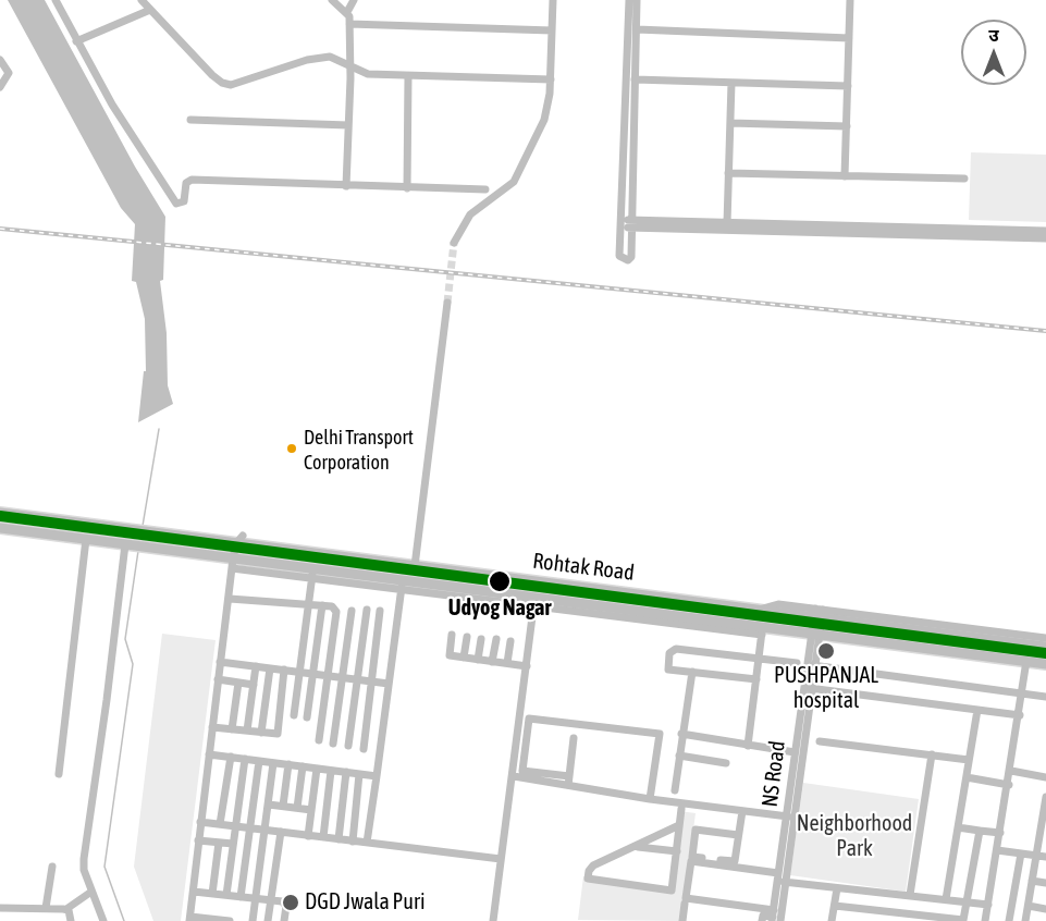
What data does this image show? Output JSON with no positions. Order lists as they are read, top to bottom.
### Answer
{
  "streets": {
    "highway": ["Rohtak Road"],
    "street": ["NS Road"]
  },
  "crossings": [
    ["Rohtak Road", "NS Road"]
  ],
  "parks": ["Neighborhood Park"],
  "places": [
    "Delhi Transport Corporation",
    "Udyog Nagar",
    "PUSHPANJAL hospital",
    "DGD Jwala Puri"
  ],
  "north": "top"
}
